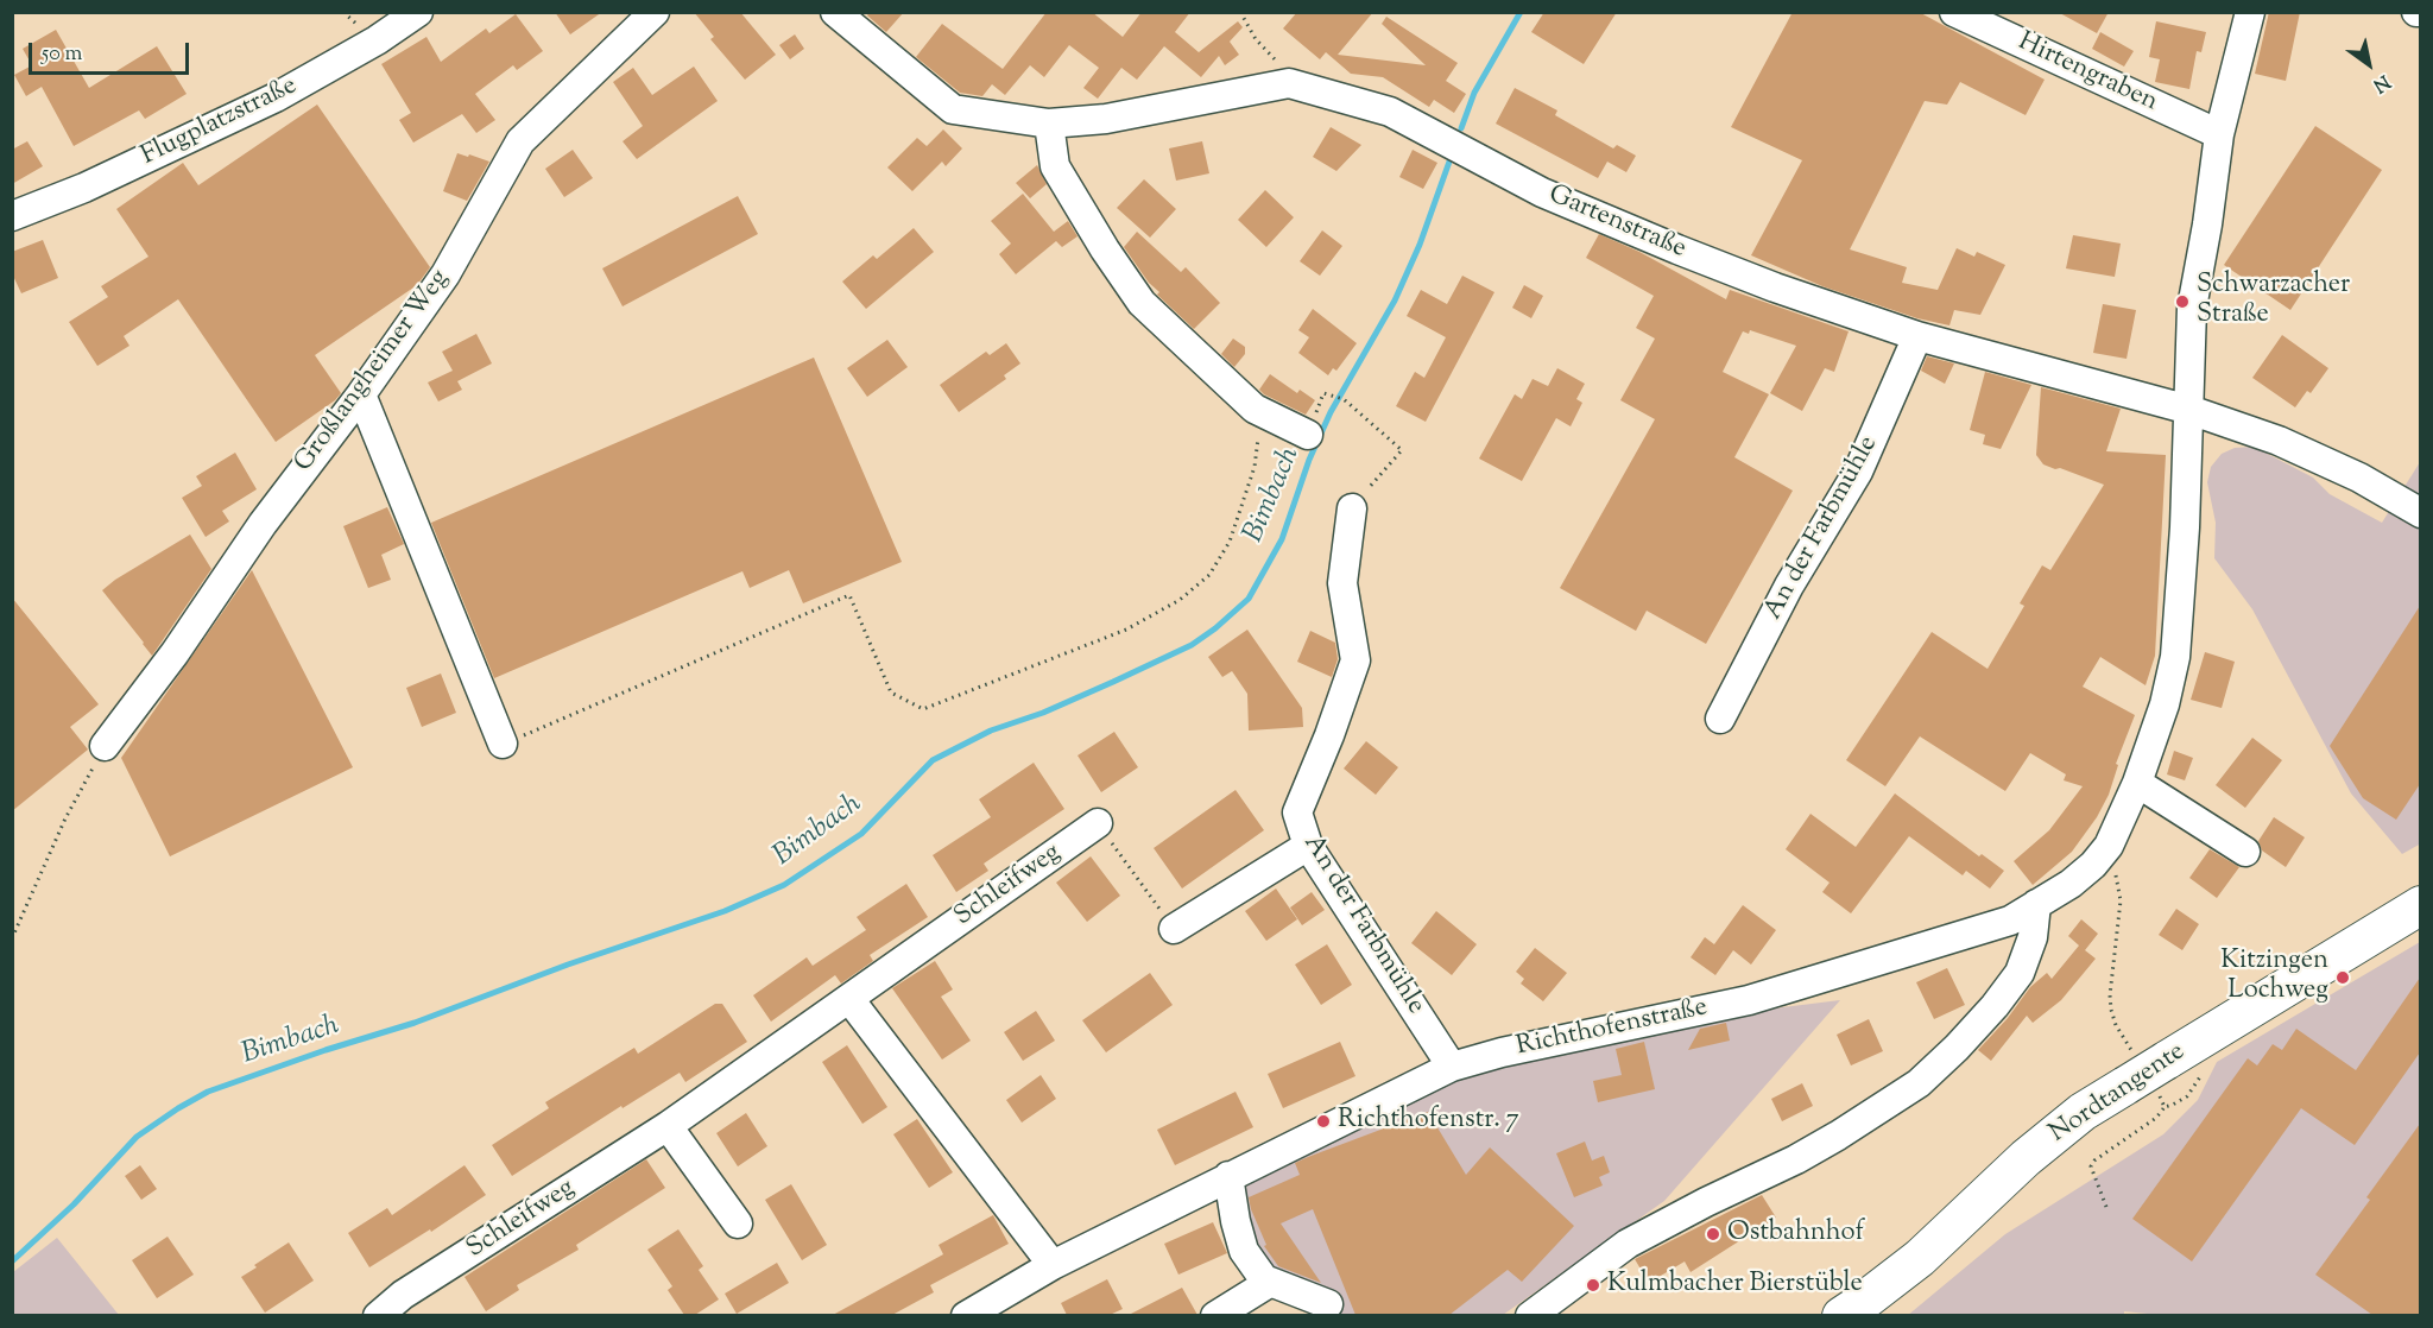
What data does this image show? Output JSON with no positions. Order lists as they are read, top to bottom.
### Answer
{
  "streets": {
    "main road": ["Nordtangente"],
    "street": [
      "Hirtengraben",
      "Flugplatzstraße",
      "Gartenstraße",
      "Großlangheimer Weg",
      "An der Farbmühle",
      "Schleifweg",
      "Richthofenstraße"
    ]
  },
  "crossings": [
    ["Gartenstraße", "An der Farbmühle"],
    ["An der Farbmühle", "Richthofenstraße"]
  ],
  "water": ["Bimbach"],
  "places": [
    "Schwarzacher Straße",
    "Kitzingen Lochweg",
    "Richthofenstr. 7",
    "Ostbahnhof",
    "Kulmbacher Bierstüble"
  ],
  "scale_bar": "50 m",
  "north": "bottom right"
}
